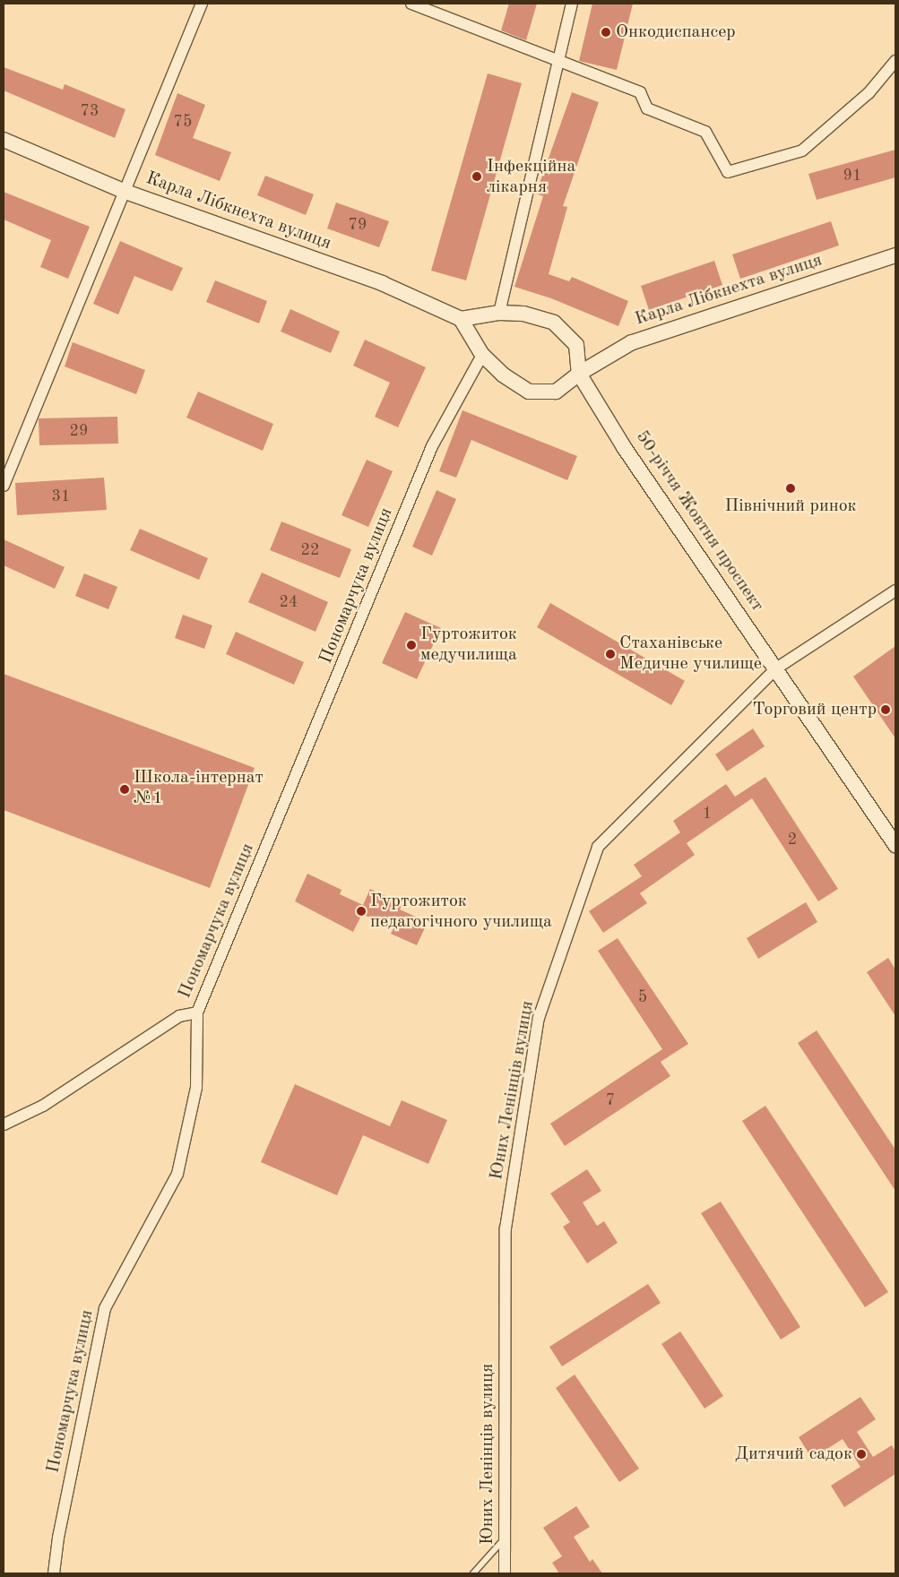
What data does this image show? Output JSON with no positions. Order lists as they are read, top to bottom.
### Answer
{
  "streets": {
    "street": [
      "Карла Лібкнехта вулиця",
      "50-річчя Жовтня проспект",
      "Пономарчука вулиця",
      "Юних Ленінців вулиця"
    ]
  },
  "crossings": [
    ["Карла Лібкнехта вулиця", "50-річчя Жовтня проспект"],
    ["Карла Лібкнехта вулиця", "Пономарчука вулиця"],
    ["50-річчя Жовтня проспект", "Юних Ленінців вулиця"]
  ],
  "places": [
    "Онкодиспансер",
    "Інфекційна лікарня",
    "Північний ринок",
    "Гуртожиток медучилища",
    "Стаханівське Медичне училище",
    "Торговий центр",
    "Школа-інтернат №1",
    "Гуртожиток педагогічного училища",
    "Дитячий садок"
  ],
  "house_numbers": [
    "73",
    "75",
    "91",
    "79",
    "29",
    "31",
    "22",
    "24",
    "1",
    "2",
    "5",
    "7"
  ]
}
